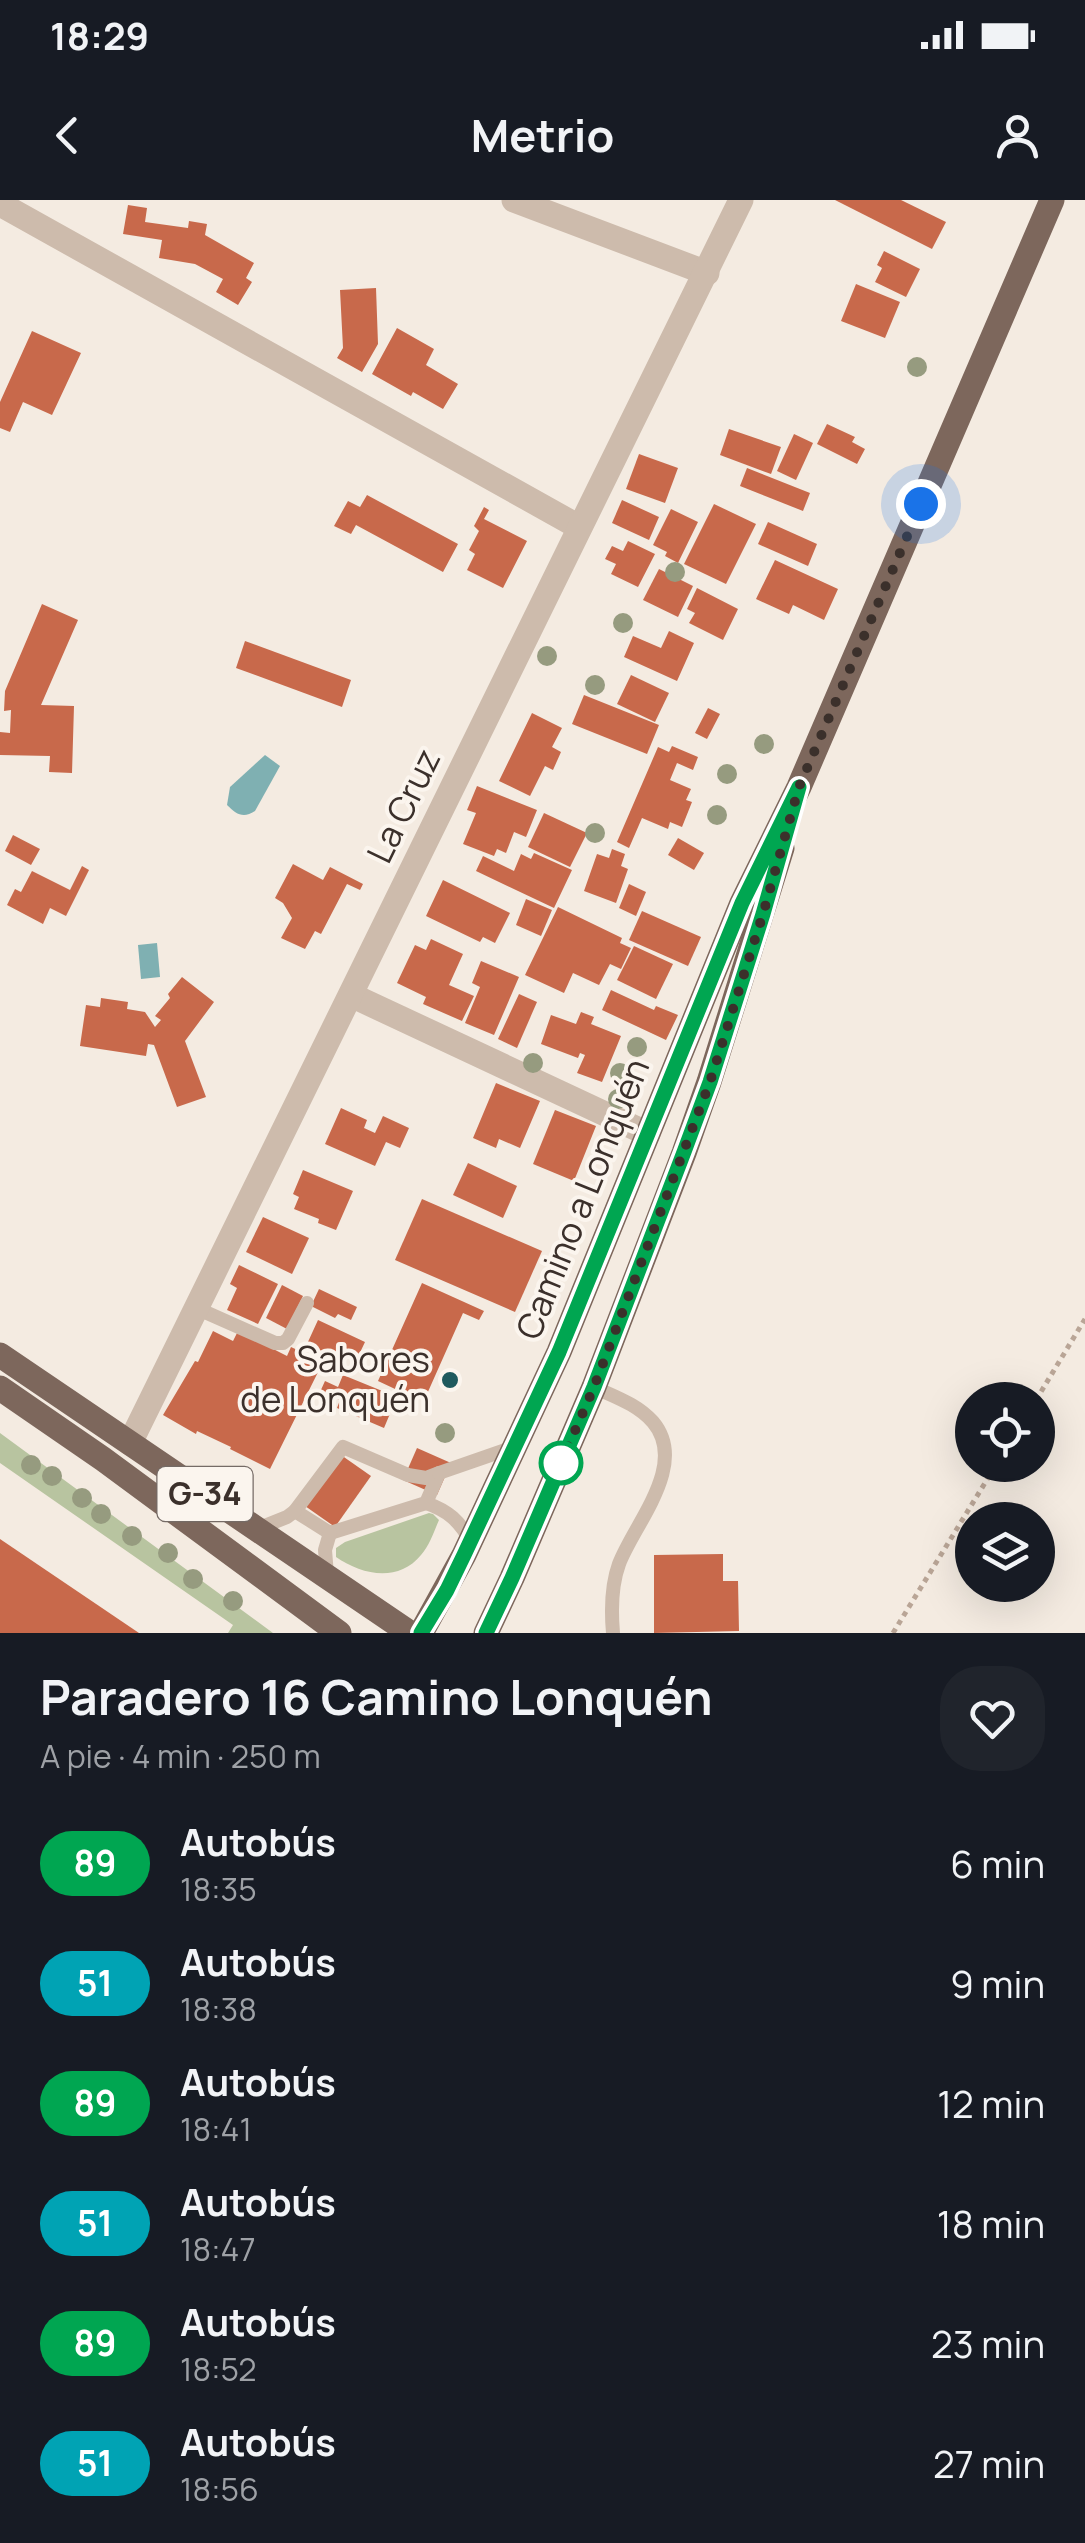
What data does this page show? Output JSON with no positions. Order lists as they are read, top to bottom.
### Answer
{
  "streets": {
    "main road": ["Camino a Lonquén", "G-34"],
    "street": ["La Cruz"]
  },
  "crossings": [
    ["La Cruz", "G-34"]
  ],
  "places": ["Sabores de Lonquén"],
  "lines": ["bus line 89"],
  "page": {
    "status": "18:29",
    "header": "Metrio",
    "heading": ["Paradero 16 Camino Lonquén", "A pie · 4 min · 250 m"],
    "list": [
      {
        "mark": "89",
        "name": "Autobús",
        "note": "18:35",
        "value": "6 min"
      },
      {
        "mark": "51",
        "name": "Autobús",
        "note": "18:38",
        "value": "9 min"
      },
      {
        "mark": "89",
        "name": "Autobús",
        "note": "18:41",
        "value": "12 min"
      },
      {
        "mark": "51",
        "name": "Autobús",
        "note": "18:47",
        "value": "18 min"
      },
      {
        "mark": "89",
        "name": "Autobús",
        "note": "18:52",
        "value": "23 min"
      },
      {
        "mark": "51",
        "name": "Autobús",
        "note": "18:56",
        "value": "27 min"
      }
    ]
  }
}
